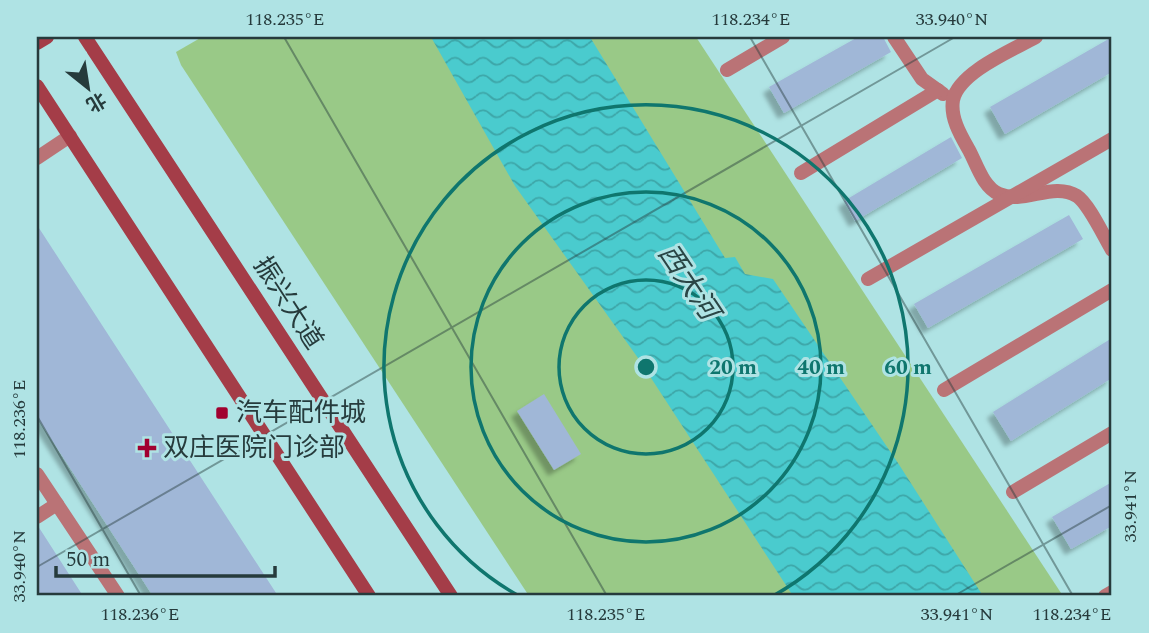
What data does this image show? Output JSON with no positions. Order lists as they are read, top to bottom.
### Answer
{
  "streets": {
    "main road": ["振兴大道"]
  },
  "water": ["西大河"],
  "places": {
    "transit": ["汽车配件城"],
    "health": ["双庄医院门诊部"]
  },
  "scale_bar": "50 m",
  "north": "bottom right",
  "coordinates": [
    "118.235°E",
    "118.234°E",
    "33.940°N",
    "118.236°E",
    "33.941°N"
  ],
  "rings": ["20 m", "40 m", "60 m"]
}
